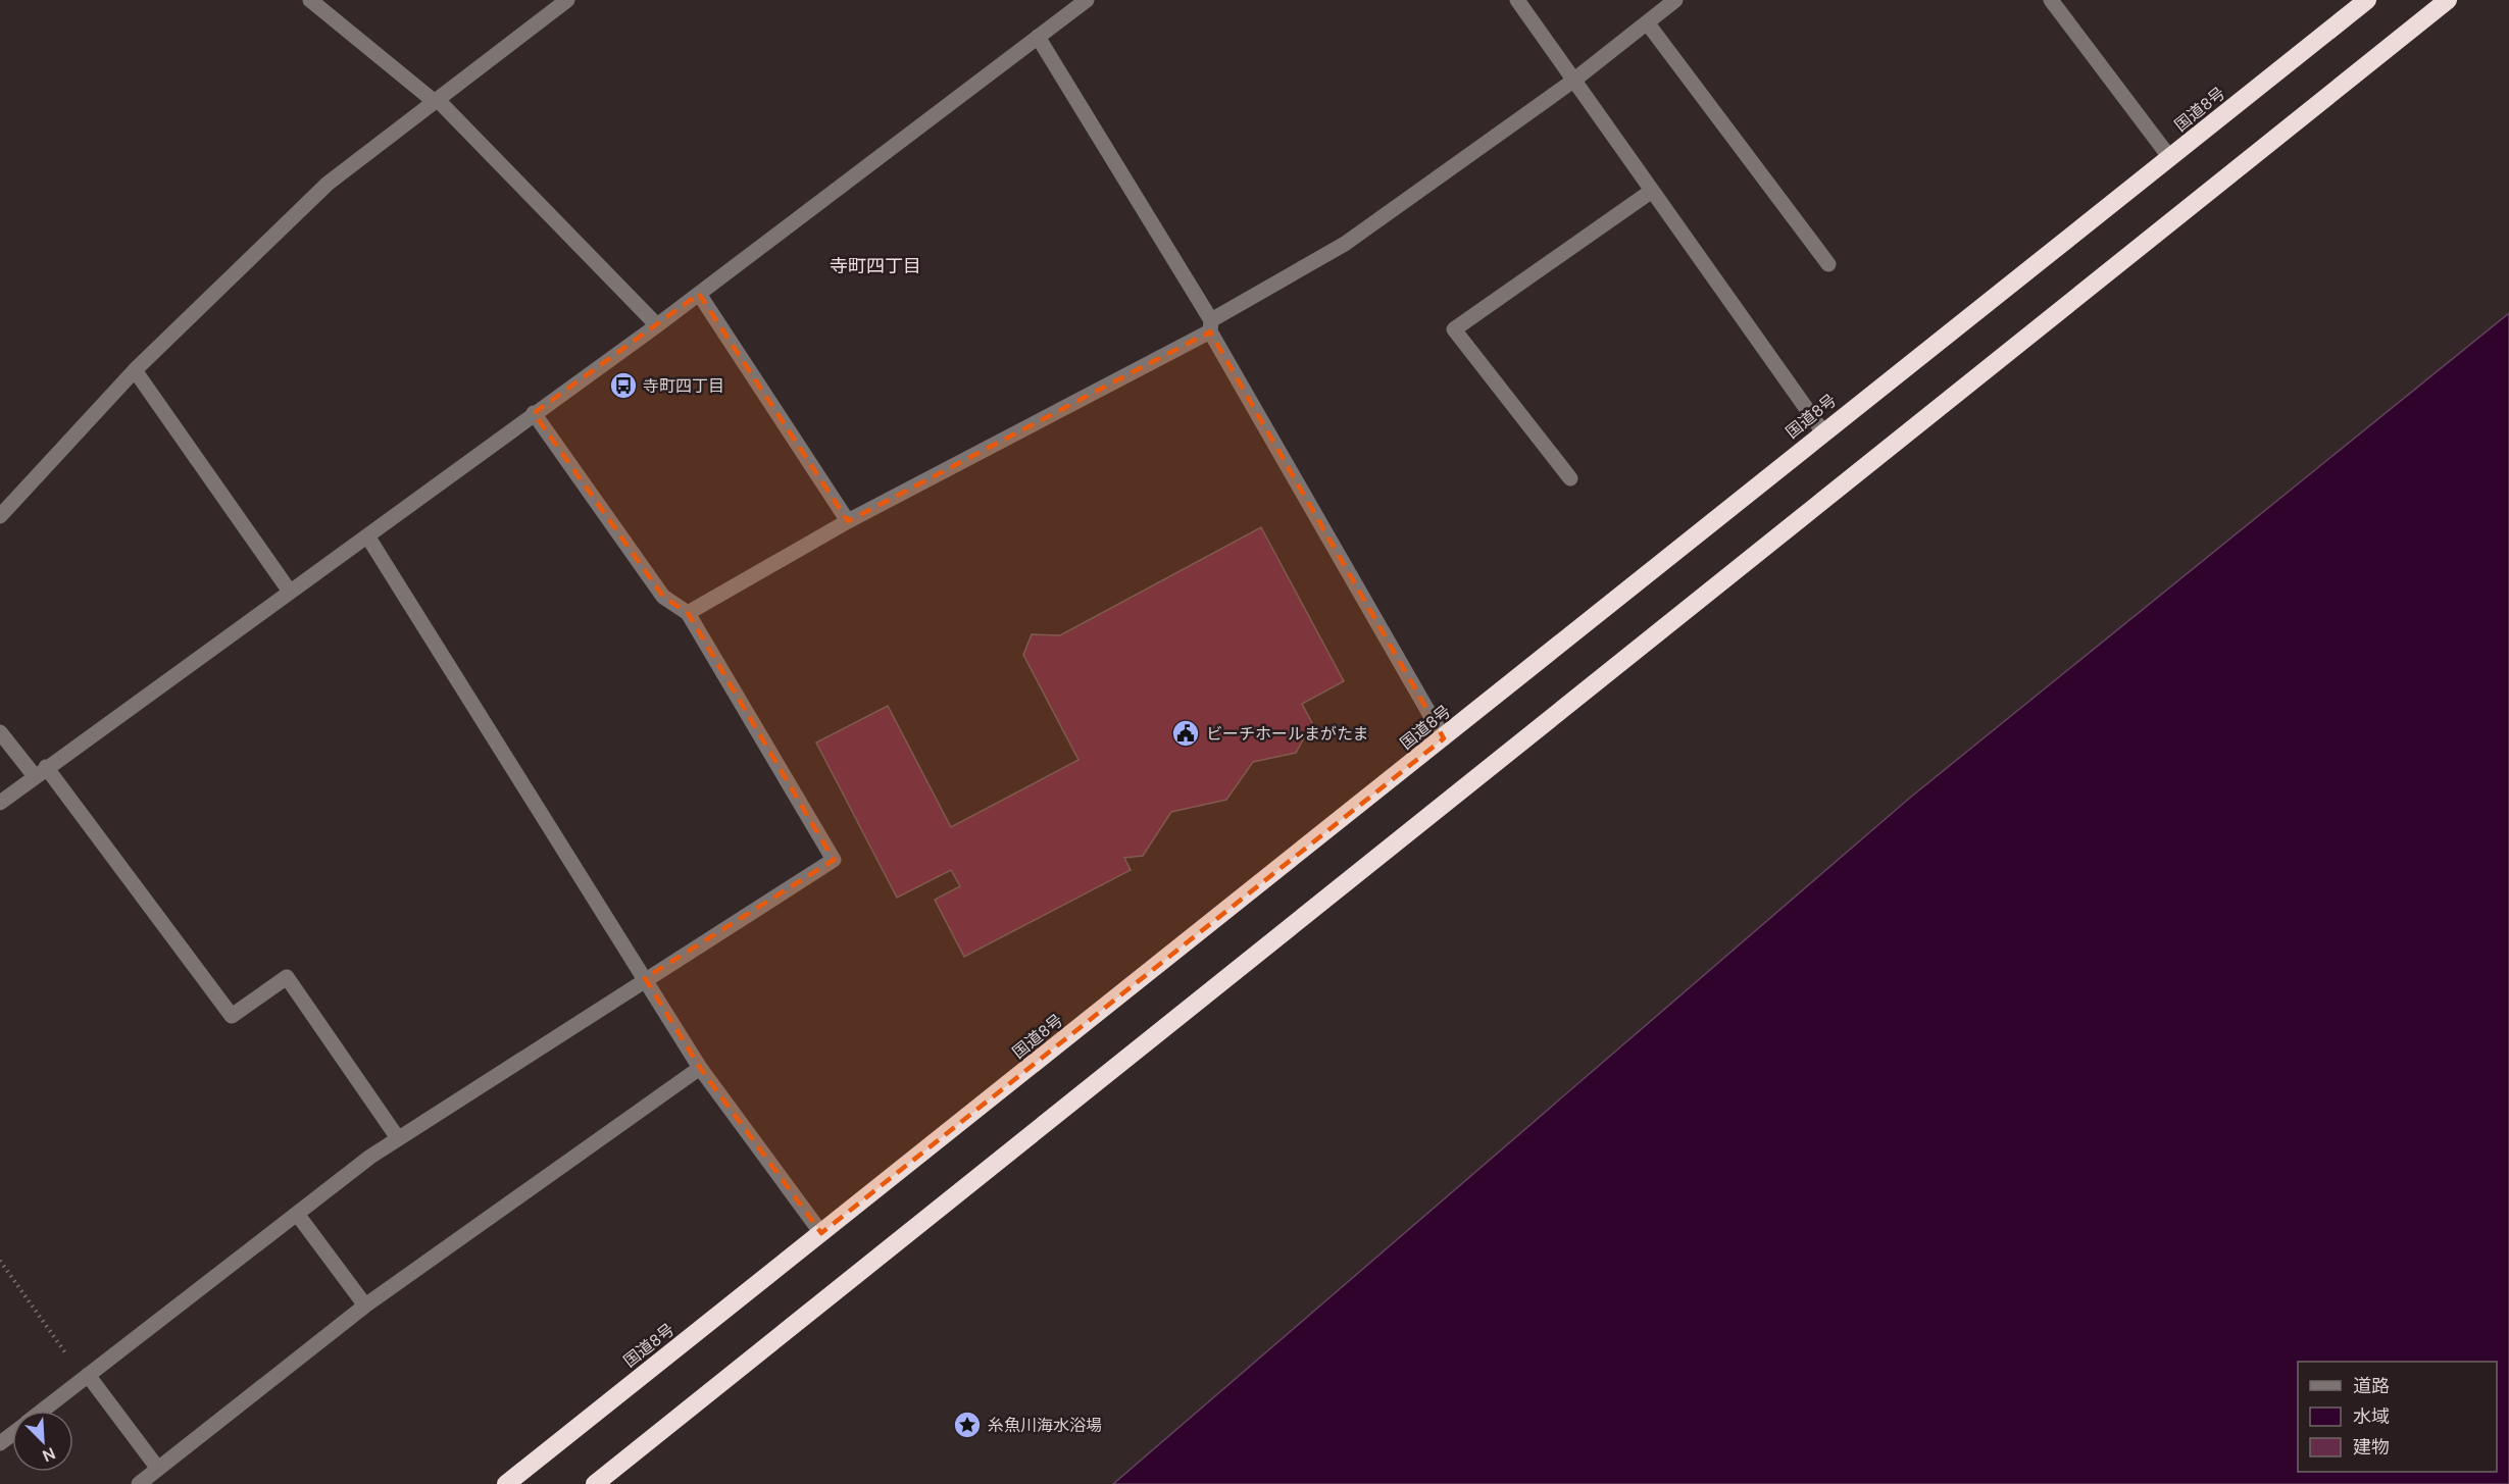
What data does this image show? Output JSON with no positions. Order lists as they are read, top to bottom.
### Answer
{
  "streets": {
    "highway": ["国道8号"]
  },
  "districts": ["寺町四丁目"],
  "places": {
    "bus stop": ["寺町四丁目"],
    "public building": ["ビーチホールまがたま"],
    "place": ["糸魚川海水浴場"]
  },
  "legend": ["道路", "水域", "建物"],
  "north": "bottom right"
}
